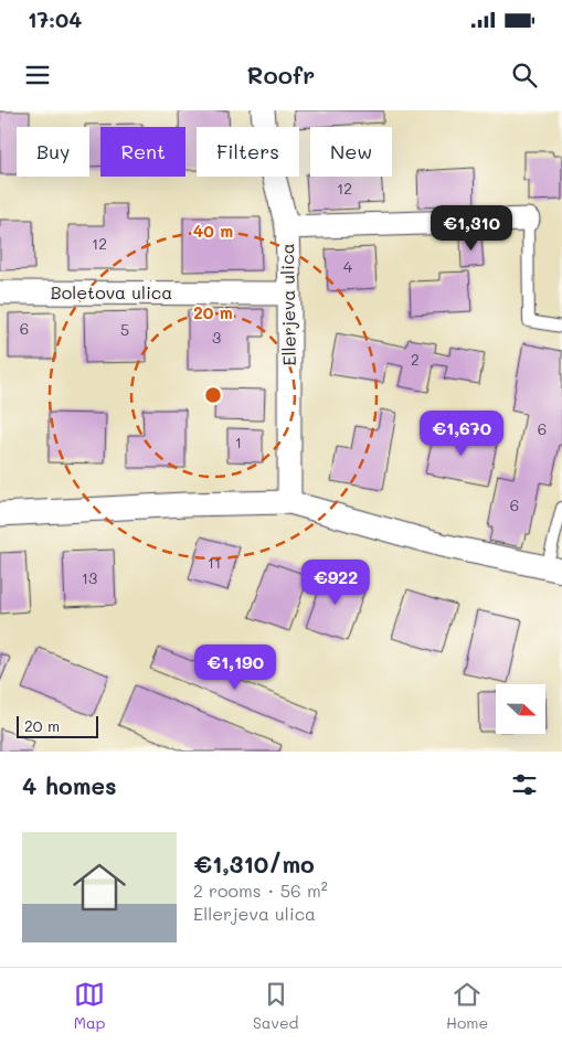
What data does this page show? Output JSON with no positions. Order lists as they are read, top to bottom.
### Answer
{
  "streets": {
    "street": ["Boletova ulica", "Ellerjeva ulica"]
  },
  "crossings": [
    ["Boletova ulica", "Ellerjeva ulica"]
  ],
  "house_numbers": [
    "12",
    "12",
    "4",
    "6",
    "5",
    "3",
    "2",
    "6",
    "1",
    "6",
    "11",
    "13"
  ],
  "scale_bar": "20 m",
  "north": "right",
  "page": {
    "status": "17:04",
    "header": "Roofr",
    "chip": [
      "Buy",
      "Rent",
      "Filters",
      "New"
    ],
    "price": [
      "€1,310",
      "€1,670",
      "€922",
      "€1,190"
    ],
    "scale": "20 m",
    "heading": "4 homes",
    "list": [
      {
        "name": "€1,310/mo",
        "note": "2 rooms · 56 m² · Ellerjeva ulica"
      }
    ],
    "tabs": ["Map", "Saved", "Home"]
  },
  "rings": ["40 m", "20 m"]
}
